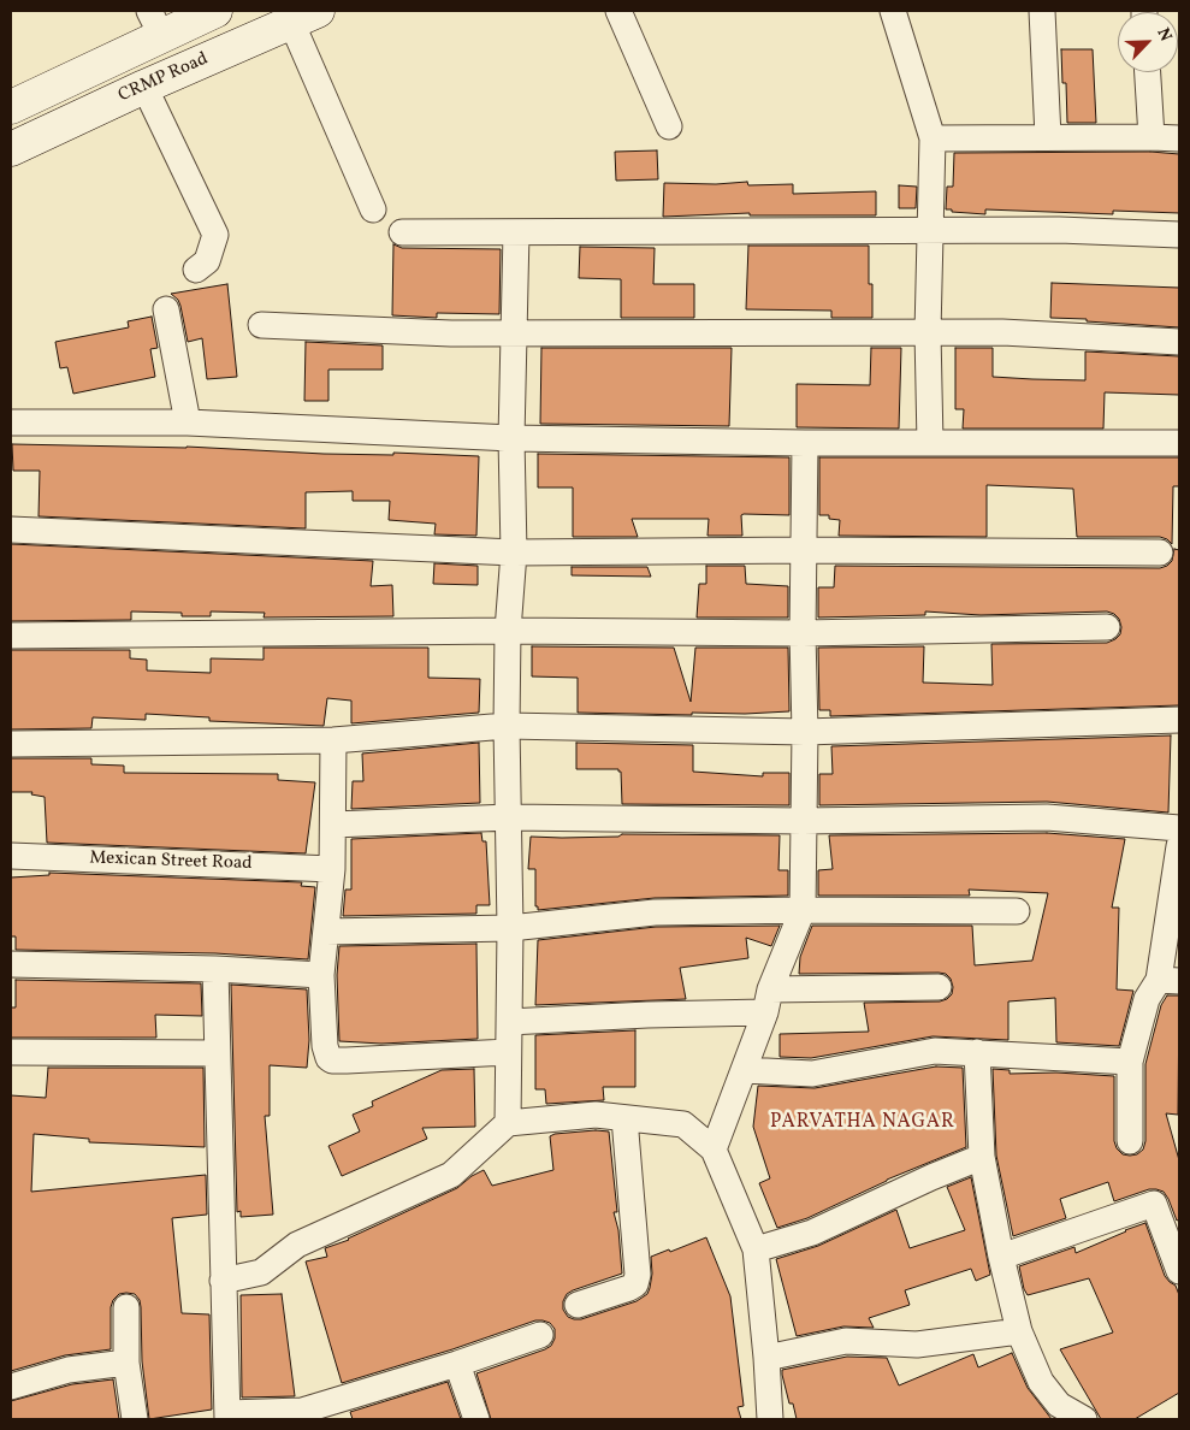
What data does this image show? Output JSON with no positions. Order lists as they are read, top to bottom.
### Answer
{
  "streets": {
    "main road": ["CRMP Road"],
    "street": ["Mexican Street Road"]
  },
  "districts": ["PARVATHA NAGAR"],
  "north": "top right"
}
